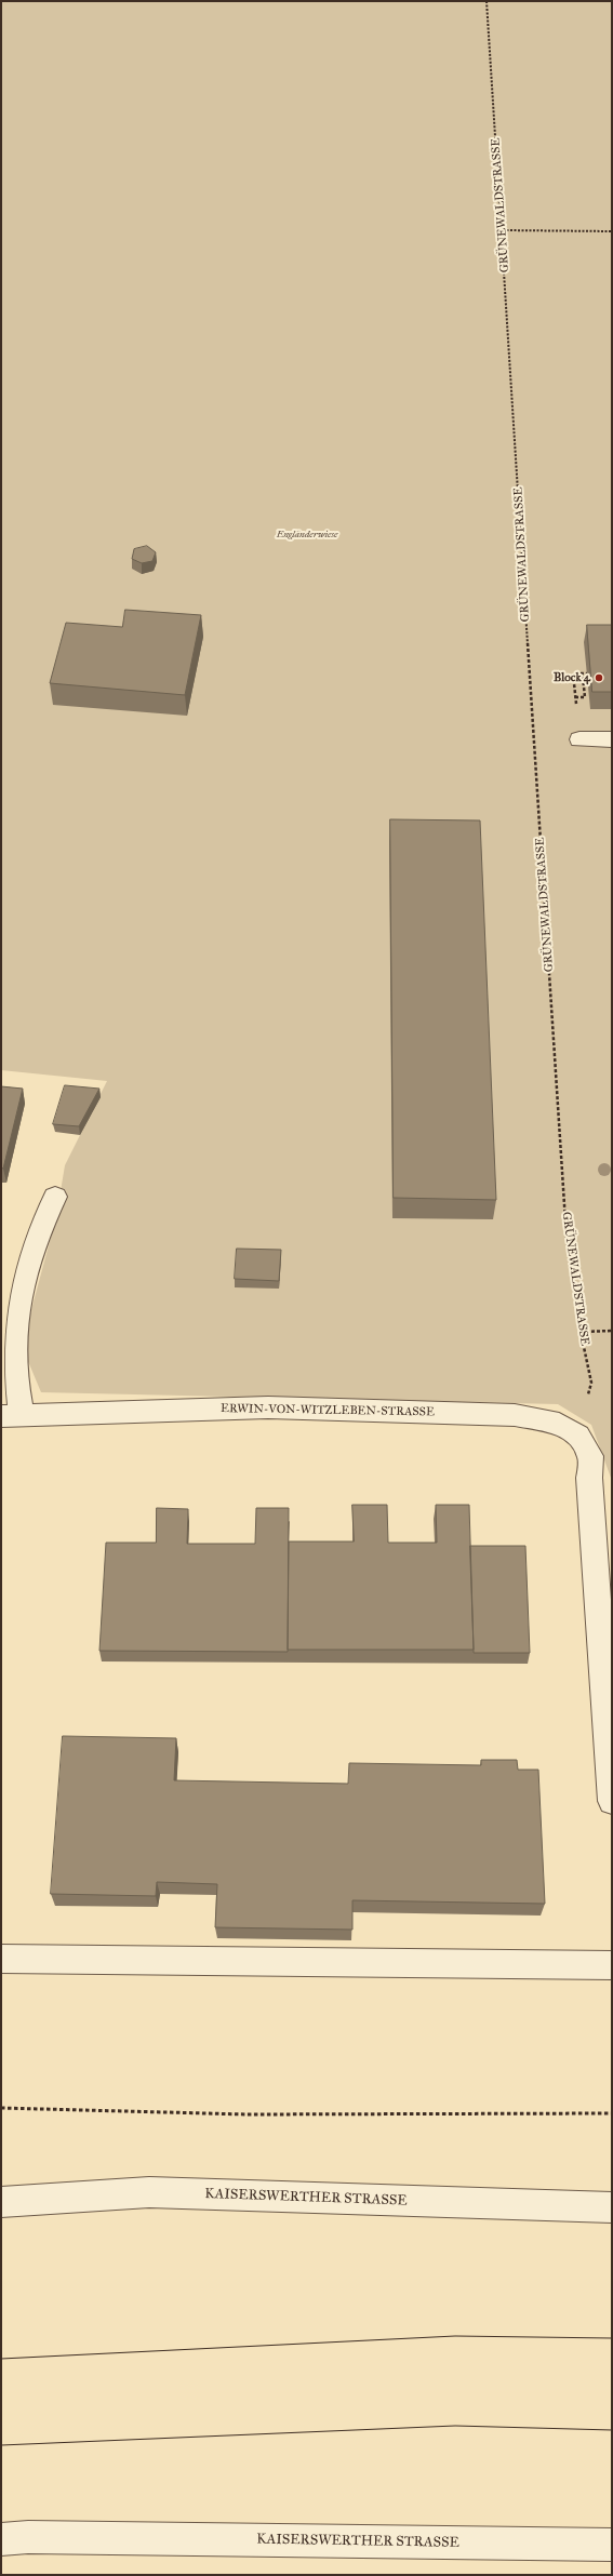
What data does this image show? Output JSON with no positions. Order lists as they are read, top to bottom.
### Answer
{
  "streets": {
    "street": ["ERWIN-VON-WITZLEBEN-STRASSE", "KAISERSWERTHER STRASSE"],
    "path": ["GRÜNEWALDSTRASSE"]
  },
  "crossings": [
    ["GRÜNEWALDSTRASSE", "ERWIN-VON-WITZLEBEN-STRASSE"]
  ],
  "parks": ["Engländerwiese"],
  "places": ["Block 4"]
}
